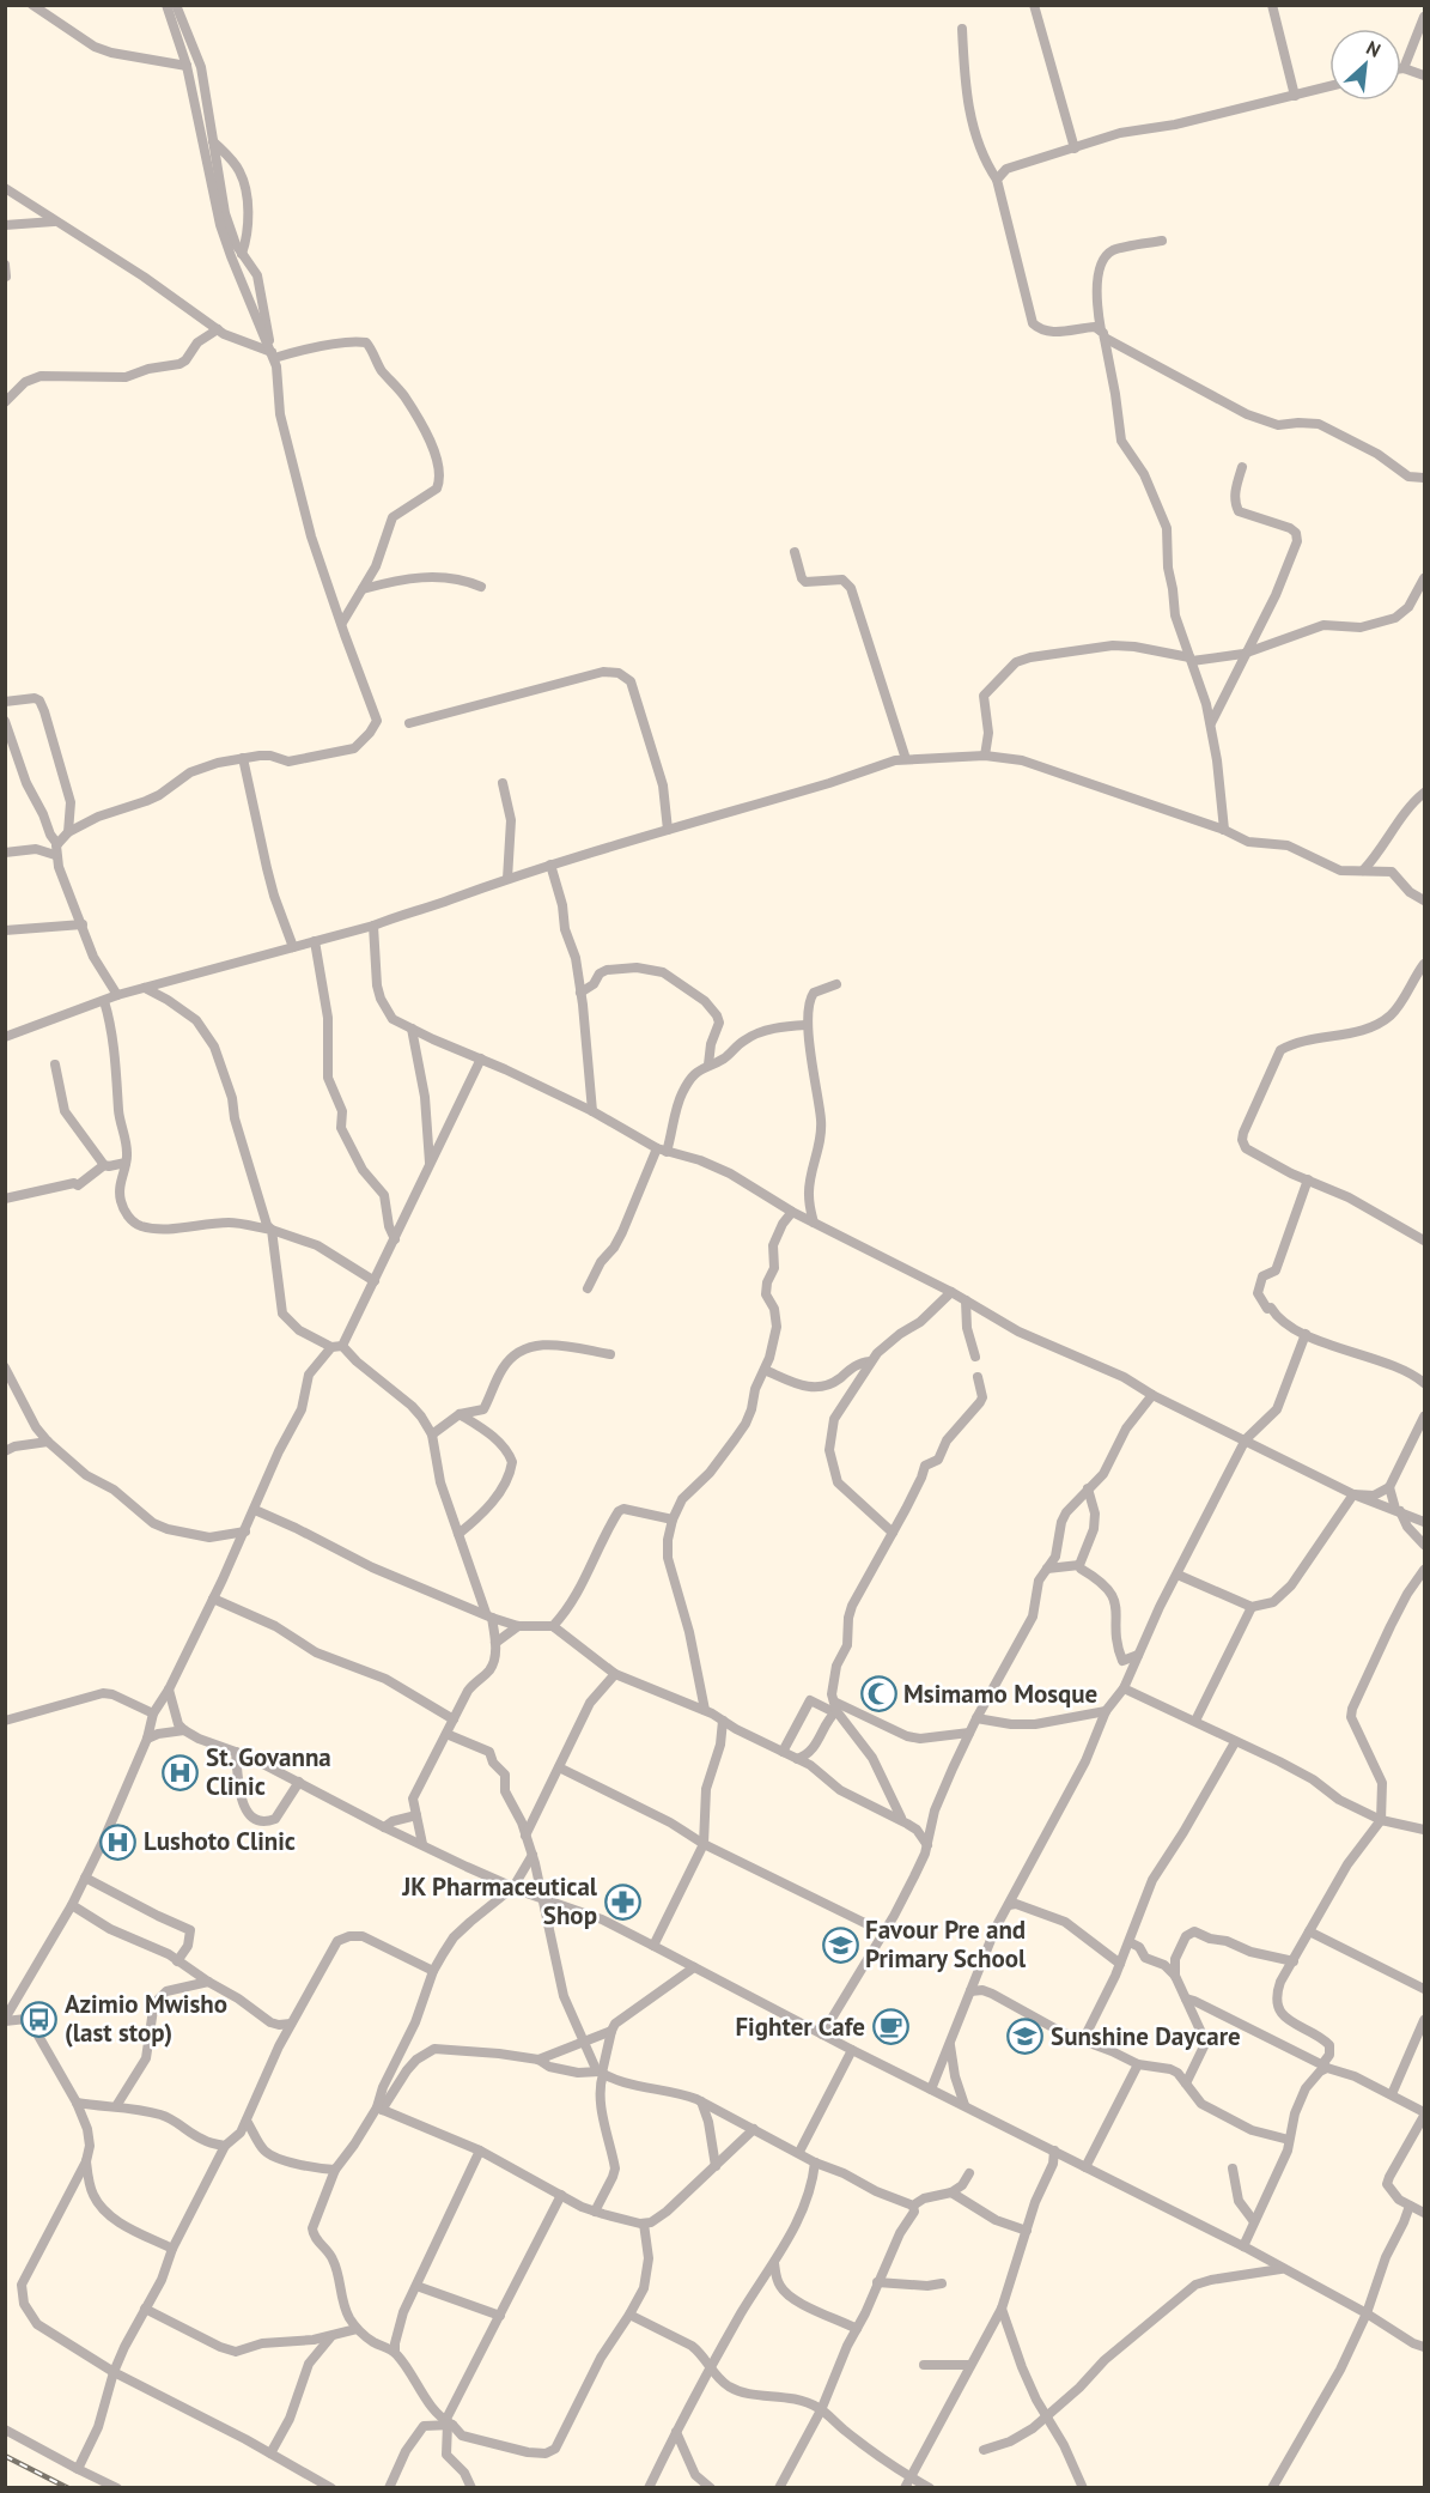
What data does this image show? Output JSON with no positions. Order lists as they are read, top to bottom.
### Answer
{
  "places": {
    "mosque": ["Msimamo Mosque"],
    "hospital": ["St. Govanna Clinic", "Lushoto Clinic"],
    "pharmacy": ["JK Pharmaceutical Shop"],
    "school or university": ["Favour Pre and Primary School", "Sunshine Daycare"],
    "bus stop": ["Azimio Mwisho (last stop)"],
    "cafe": ["Fighter Cafe"]
  },
  "north": "top right"
}
